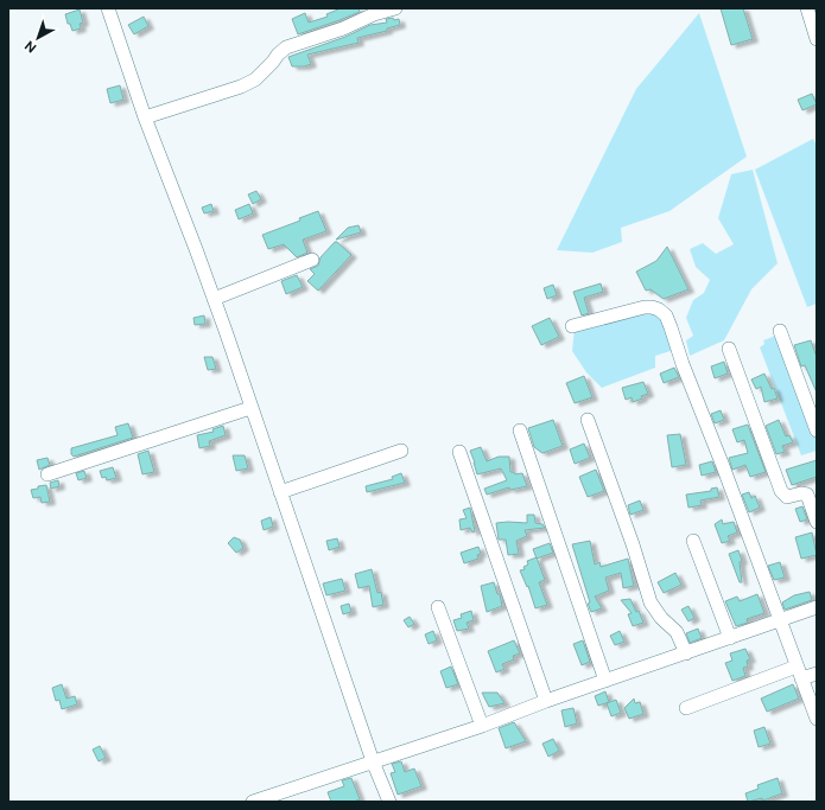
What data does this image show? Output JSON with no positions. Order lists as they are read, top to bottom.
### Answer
{
  "north": "bottom left"
}
